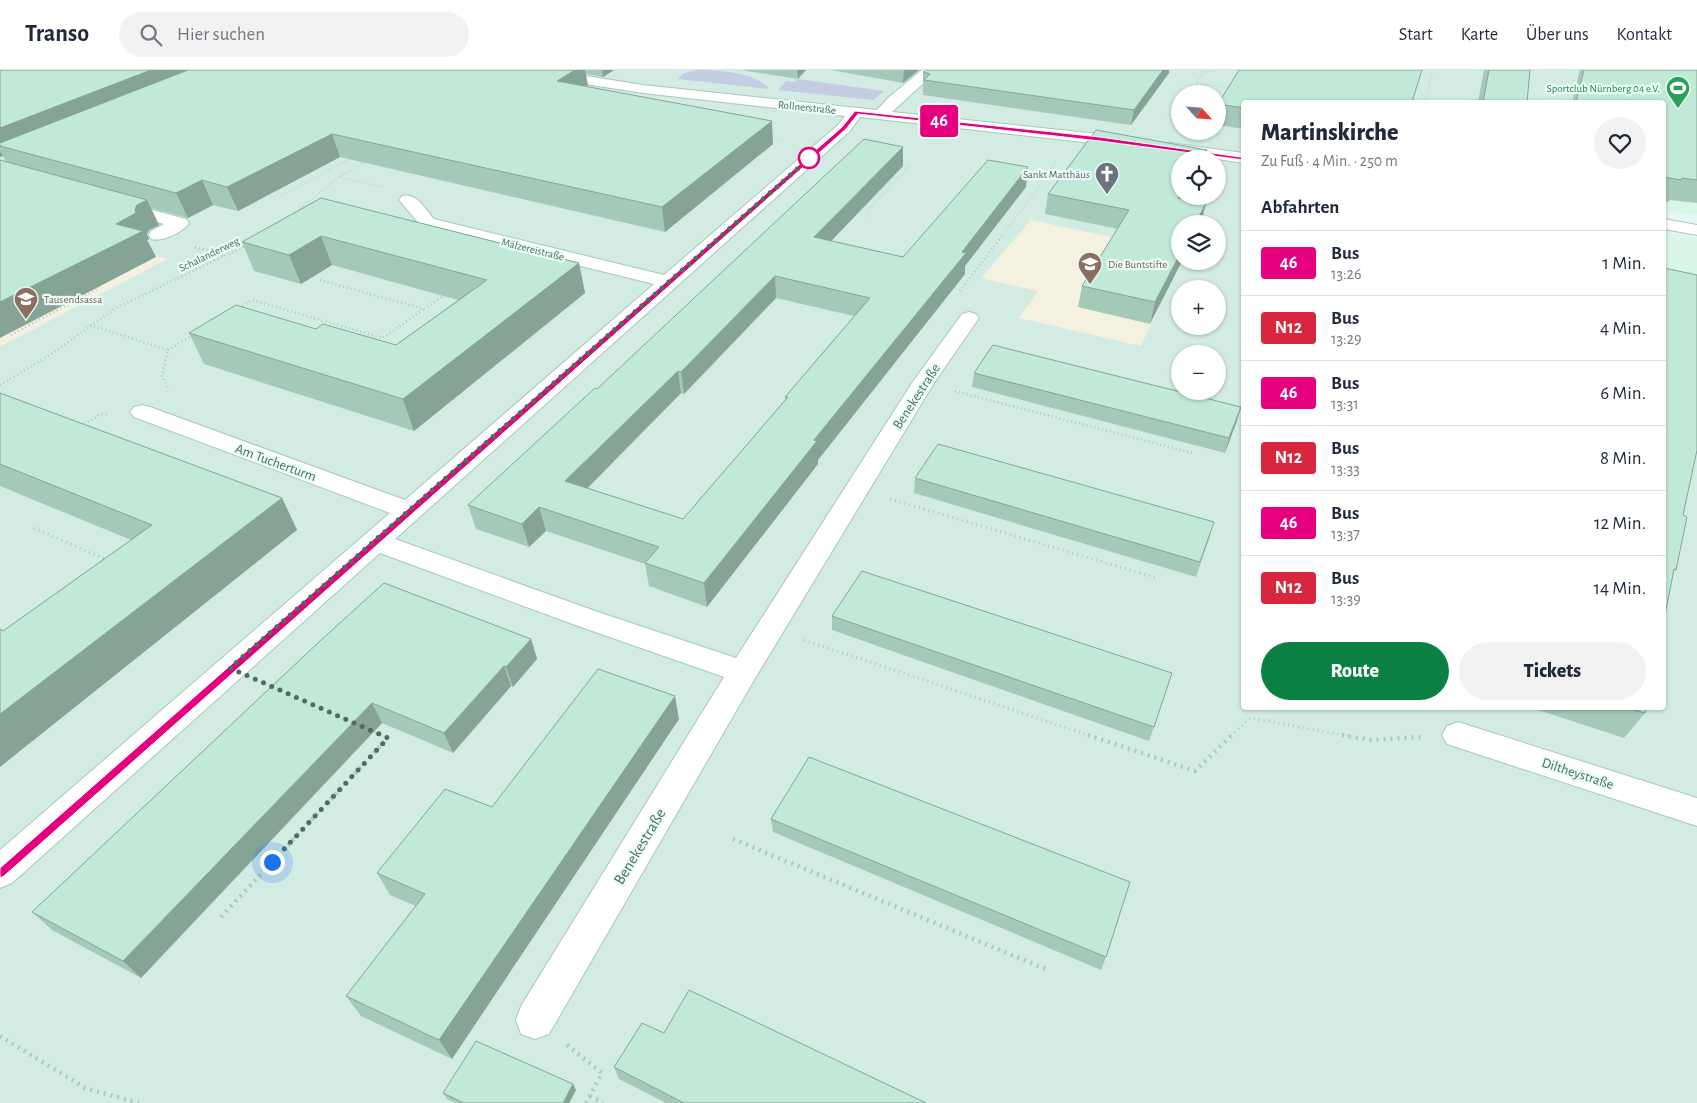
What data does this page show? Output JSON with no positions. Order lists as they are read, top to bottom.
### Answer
{
  "streets": {
    "street": [
      "Rollnerstraße",
      "Mälzereistraße",
      "Benekestraße",
      "Am Tucherturm",
      "Diltheystraße"
    ],
    "path": ["Schalanderweg"]
  },
  "places": {
    "sports": ["Sportclub Nürnberg 04 e.V."],
    "church": ["Sankt Matthäus"],
    "school or university": ["Die Buntstifte", "Tausendsassa"]
  },
  "lines": ["bus line 46"],
  "north": "bottom right",
  "page": {
    "header": "Transo",
    "search": "Hier suchen",
    "nav": [
      "Start",
      "Karte",
      "Über uns",
      "Kontakt"
    ],
    "on_map": "46",
    "map_buttons": ["+", "−"],
    "heading": [
      ["Martinskirche", "Zu Fuß · 4 Min. · 250 m"],
      "Abfahrten"
    ],
    "list": [
      {
        "mark": "46",
        "name": "Bus",
        "note": "13:26",
        "value": "1 Min."
      },
      {
        "mark": "N12",
        "name": "Bus",
        "note": "13:29",
        "value": "4 Min."
      },
      {
        "mark": "46",
        "name": "Bus",
        "note": "13:31",
        "value": "6 Min."
      },
      {
        "mark": "N12",
        "name": "Bus",
        "note": "13:33",
        "value": "8 Min."
      },
      {
        "mark": "46",
        "name": "Bus",
        "note": "13:37",
        "value": "12 Min."
      },
      {
        "mark": "N12",
        "name": "Bus",
        "note": "13:39",
        "value": "14 Min."
      }
    ],
    "buttons": ["Route", "Tickets"]
  }
}
